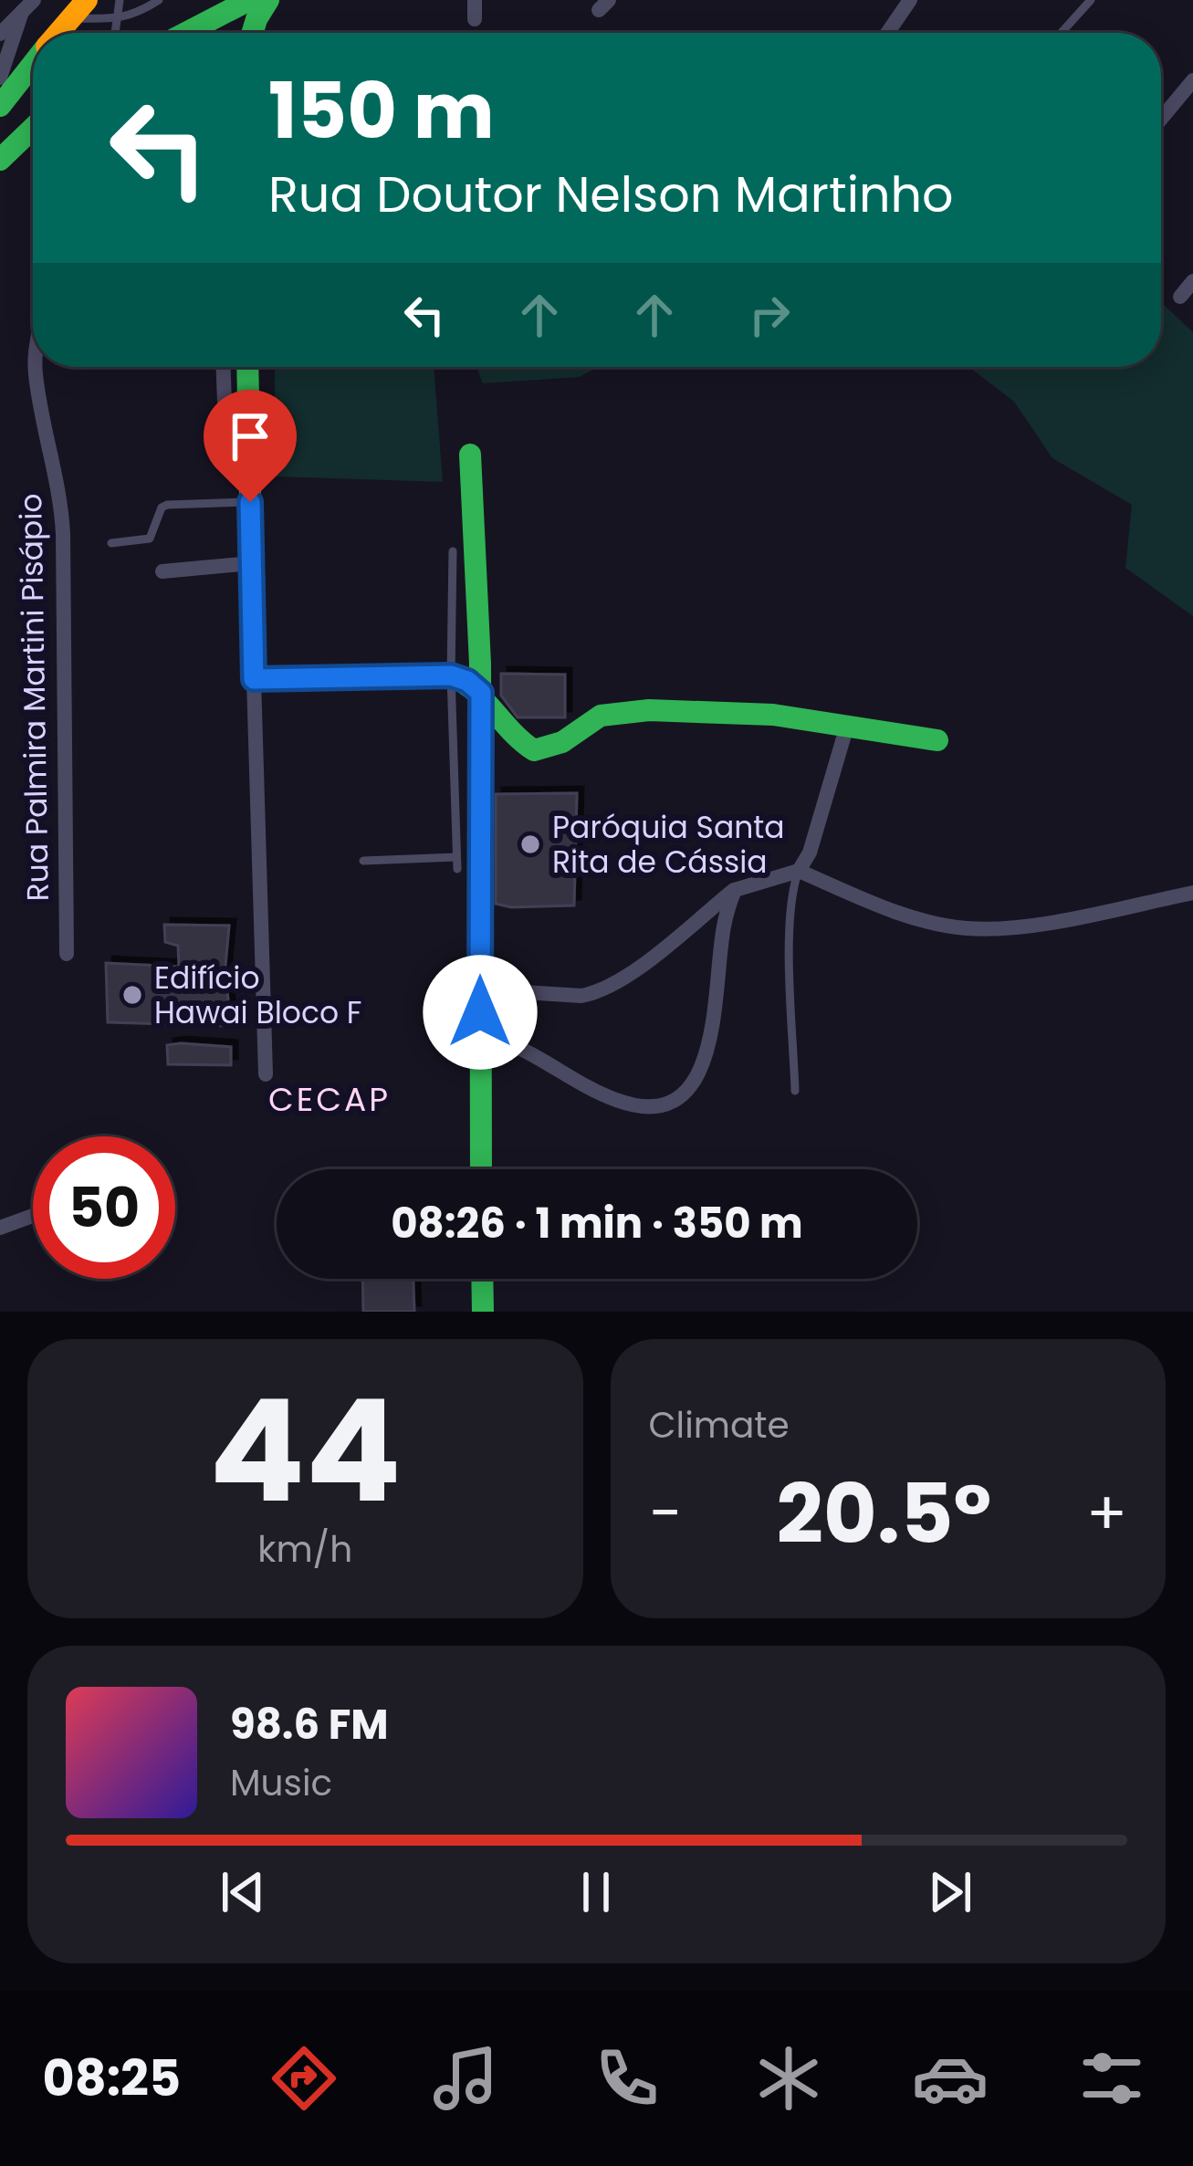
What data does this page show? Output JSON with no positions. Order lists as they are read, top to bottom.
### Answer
{
  "streets": {
    "street": ["Rua Palmira Martini Pisápio"]
  },
  "districts": ["CECAP"],
  "places": ["Paróquia Santa Rita de Cássia", "Edifício Hawai Bloco F"],
  "page": {
    "turn": ["150 m", "Rua Doutor Nelson Martinho"],
    "limit": "50",
    "trip": "08:26 · 1 min · 350 m",
    "tile": [
      ["44", "km/h"],
      "Climate"
    ],
    "heat": ["−", "20.5°", "+"],
    "song": ["98.6 FM", "Music"],
    "tabs": "08:25"
  }
}
